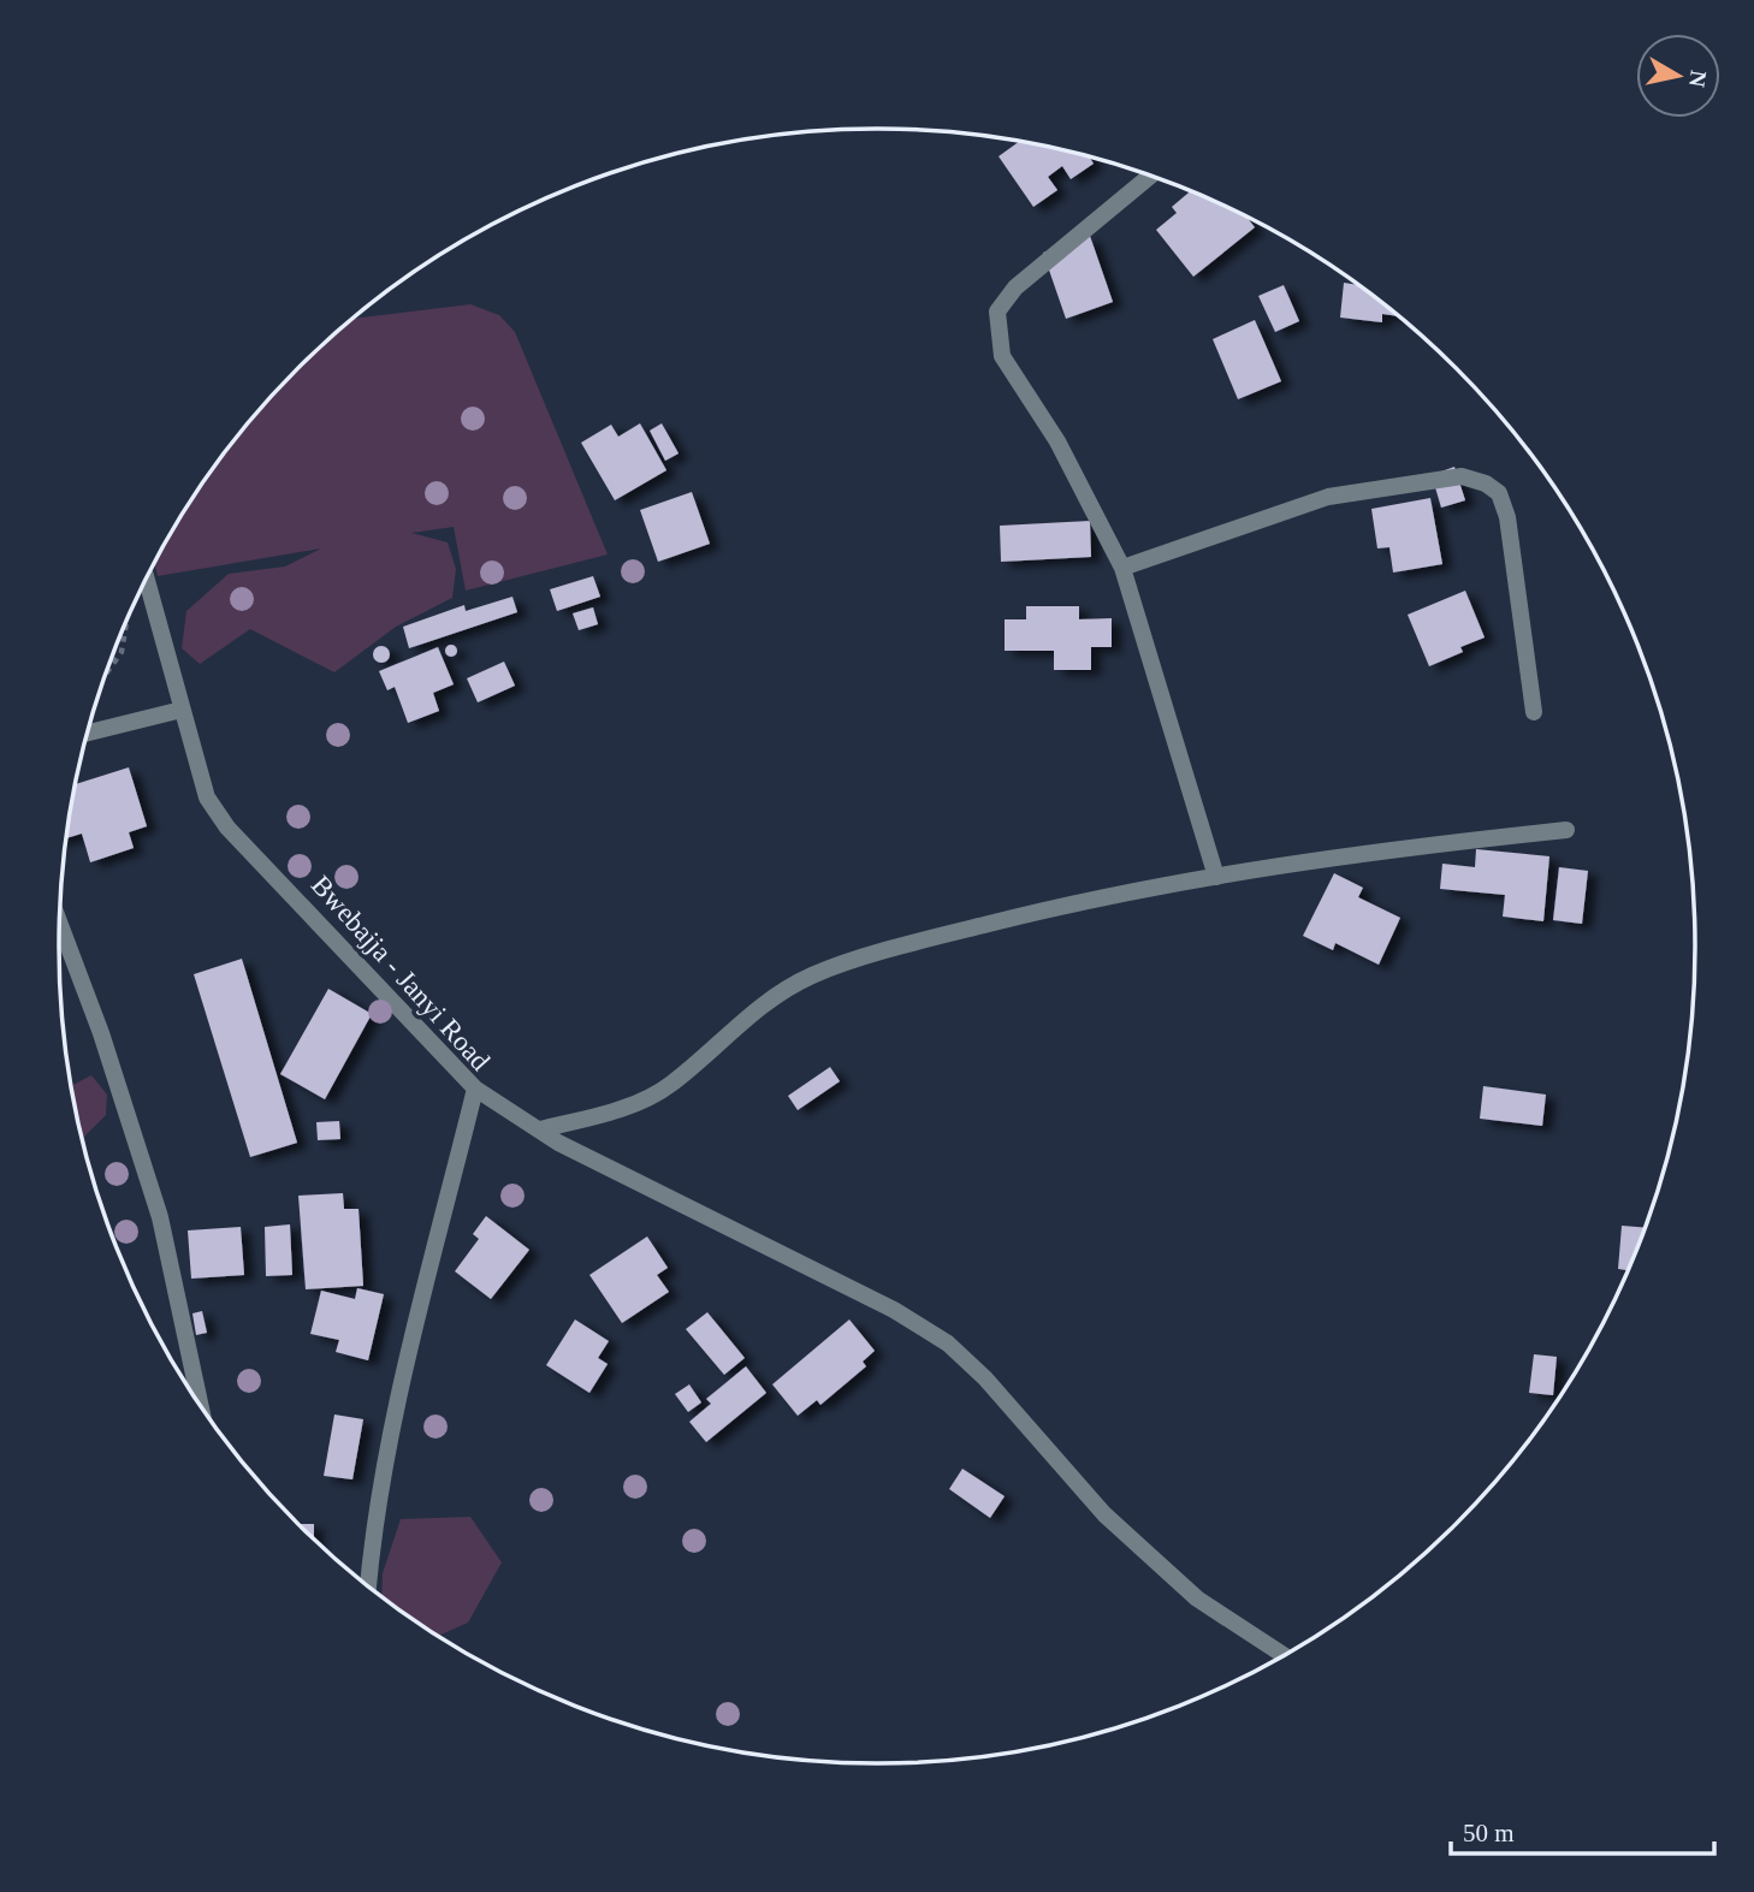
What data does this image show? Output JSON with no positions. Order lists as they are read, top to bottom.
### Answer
{
  "streets": {
    "street": ["Bwebajja - Janyi Road"]
  },
  "scale_bar": "50 m",
  "north": "right"
}
